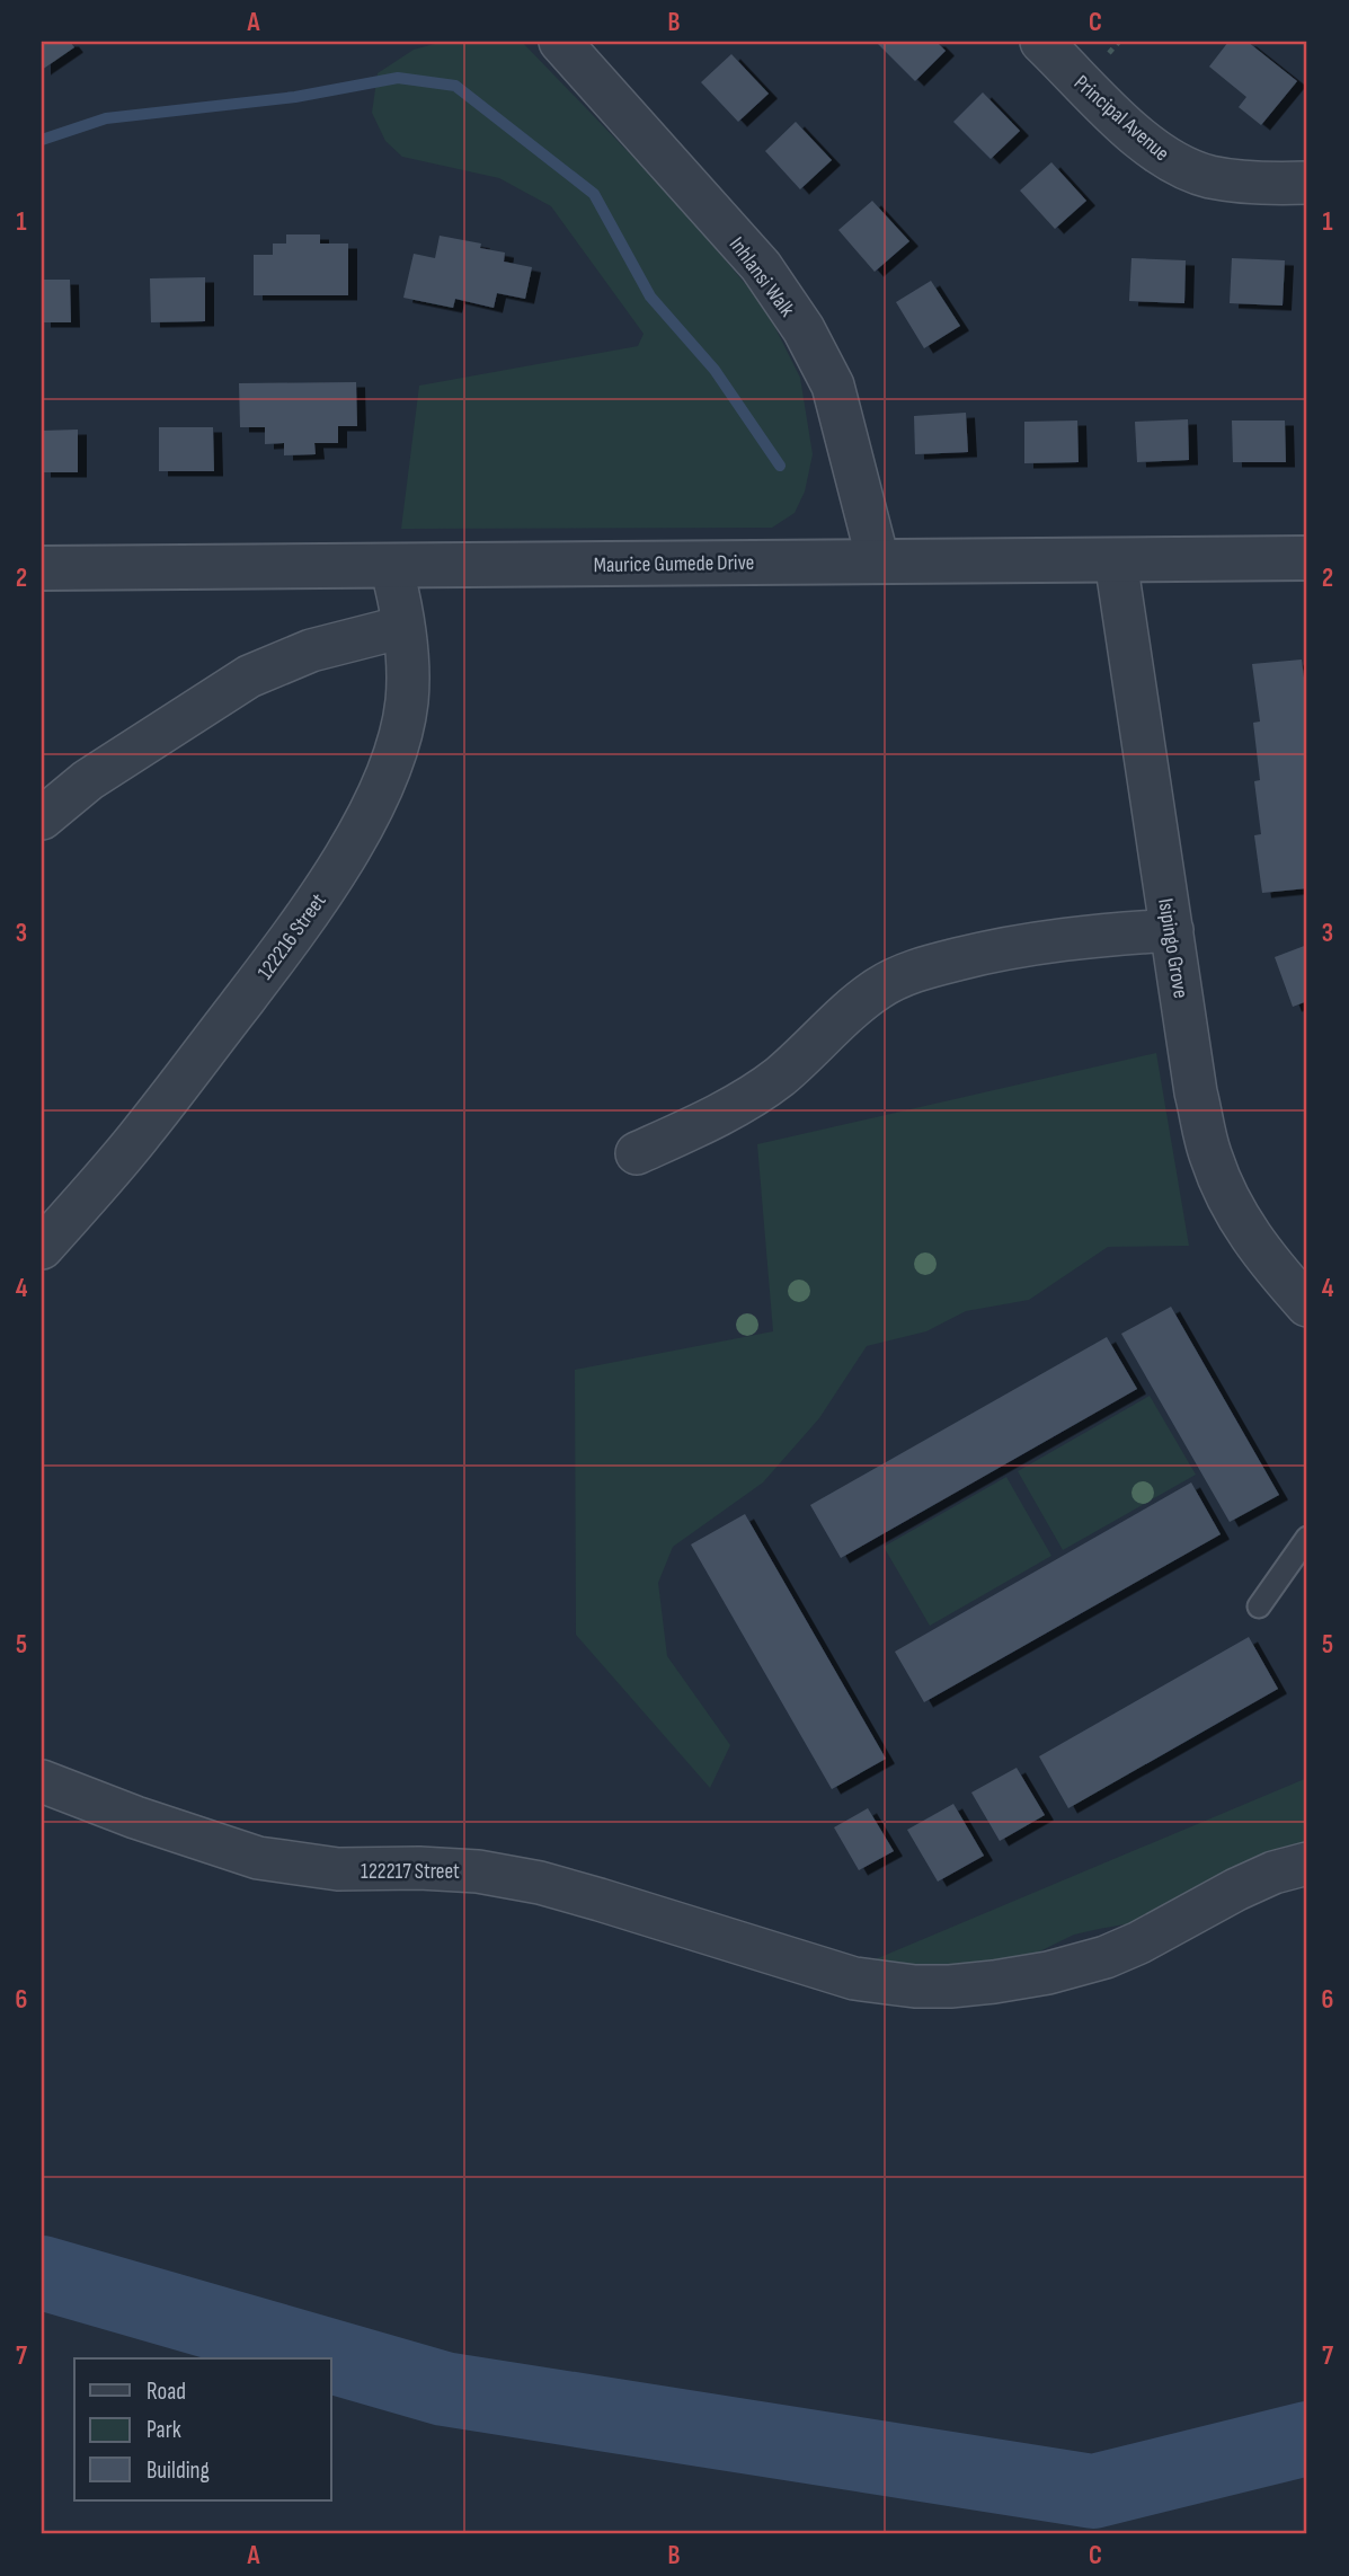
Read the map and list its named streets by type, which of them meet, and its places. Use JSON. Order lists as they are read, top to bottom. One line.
{"streets":{"street":["Principal Avenue","Inhlansi Walk","Maurice Gumede Drive","122216 Street","Isipingo Grove","122217 Street"]},"crossings":[["Inhlansi Walk","Maurice Gumede Drive"],["Maurice Gumede Drive","122216 Street"],["Maurice Gumede Drive","Isipingo Grove"]],"legend":["Road","Park","Building"],"grid":{"columns":["A","B","C"],"rows":["1","2","3","4","5","6","7"]}}
